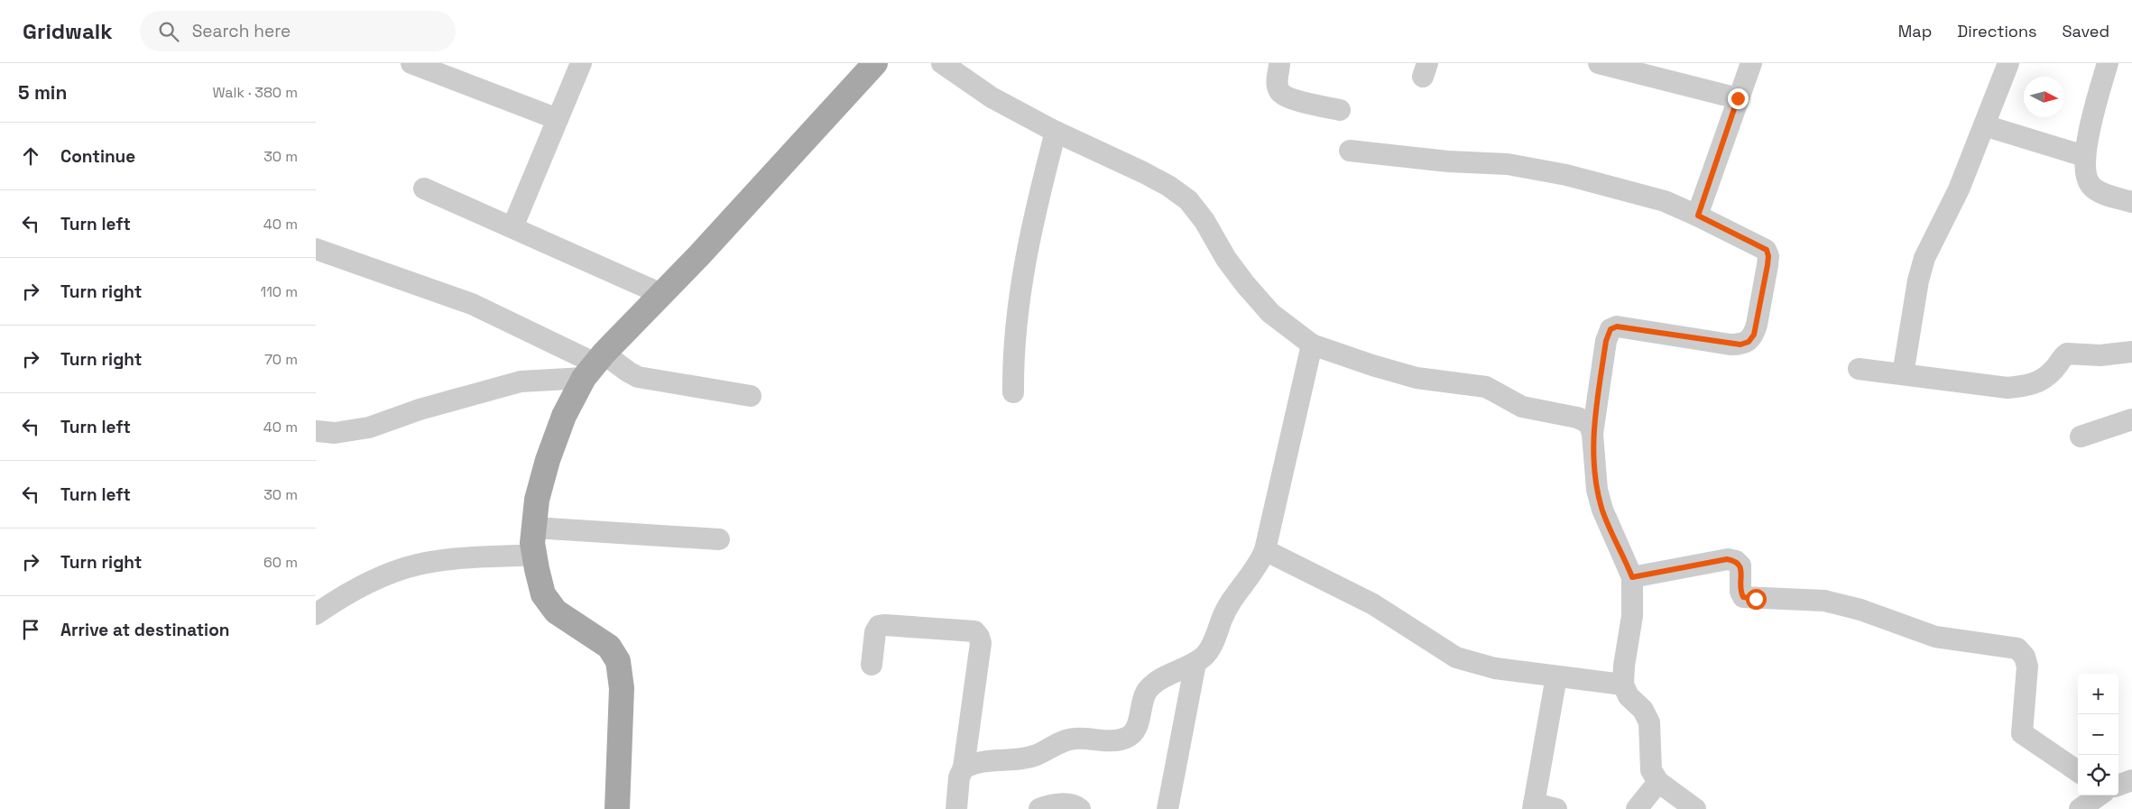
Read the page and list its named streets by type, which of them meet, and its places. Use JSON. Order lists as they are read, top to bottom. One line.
{"north":"right","page":{"header":"Gridwalk","search":"Search here","nav":["Map","Directions","Saved"],"heading":["5 min","Walk · 380 m"],"list":[["Continue","30 m"],["Turn left","40 m"],["Turn right","110 m"],["Turn right","70 m"],["Turn left","40 m"],["Turn left","30 m"],["Turn right","60 m"],"Arrive at destination"],"map_buttons":["+","−"]}}
